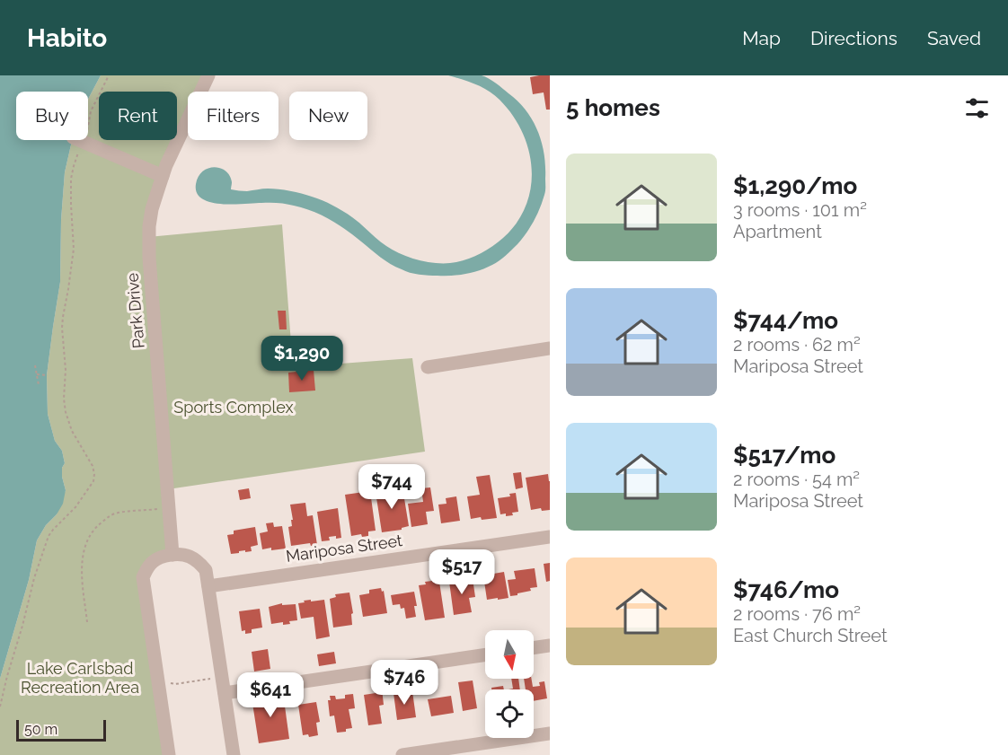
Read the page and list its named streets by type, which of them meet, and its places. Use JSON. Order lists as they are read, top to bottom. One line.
{"streets":{"street":["Park Drive","Mariposa Street"]},"parks":["Sports Complex","Lake Carlsbad Recreation Area"],"scale_bar":"50 m","north":"bottom","page":{"header":"Habito","nav":["Map","Directions","Saved"],"heading":"5 homes","chip":["Buy","Rent","Filters","New"],"list":[{"name":"$1,290/mo","note":"3 rooms · 101 m² · Apartment"},{"name":"$744/mo","note":"2 rooms · 62 m² · Mariposa Street"},{"name":"$517/mo","note":"2 rooms · 54 m² · Mariposa Street"},{"name":"$746/mo","note":"2 rooms · 76 m² · East Church Street"}],"price":["$1,290","$744","$517","$746","$641"],"scale":"50 m"}}
